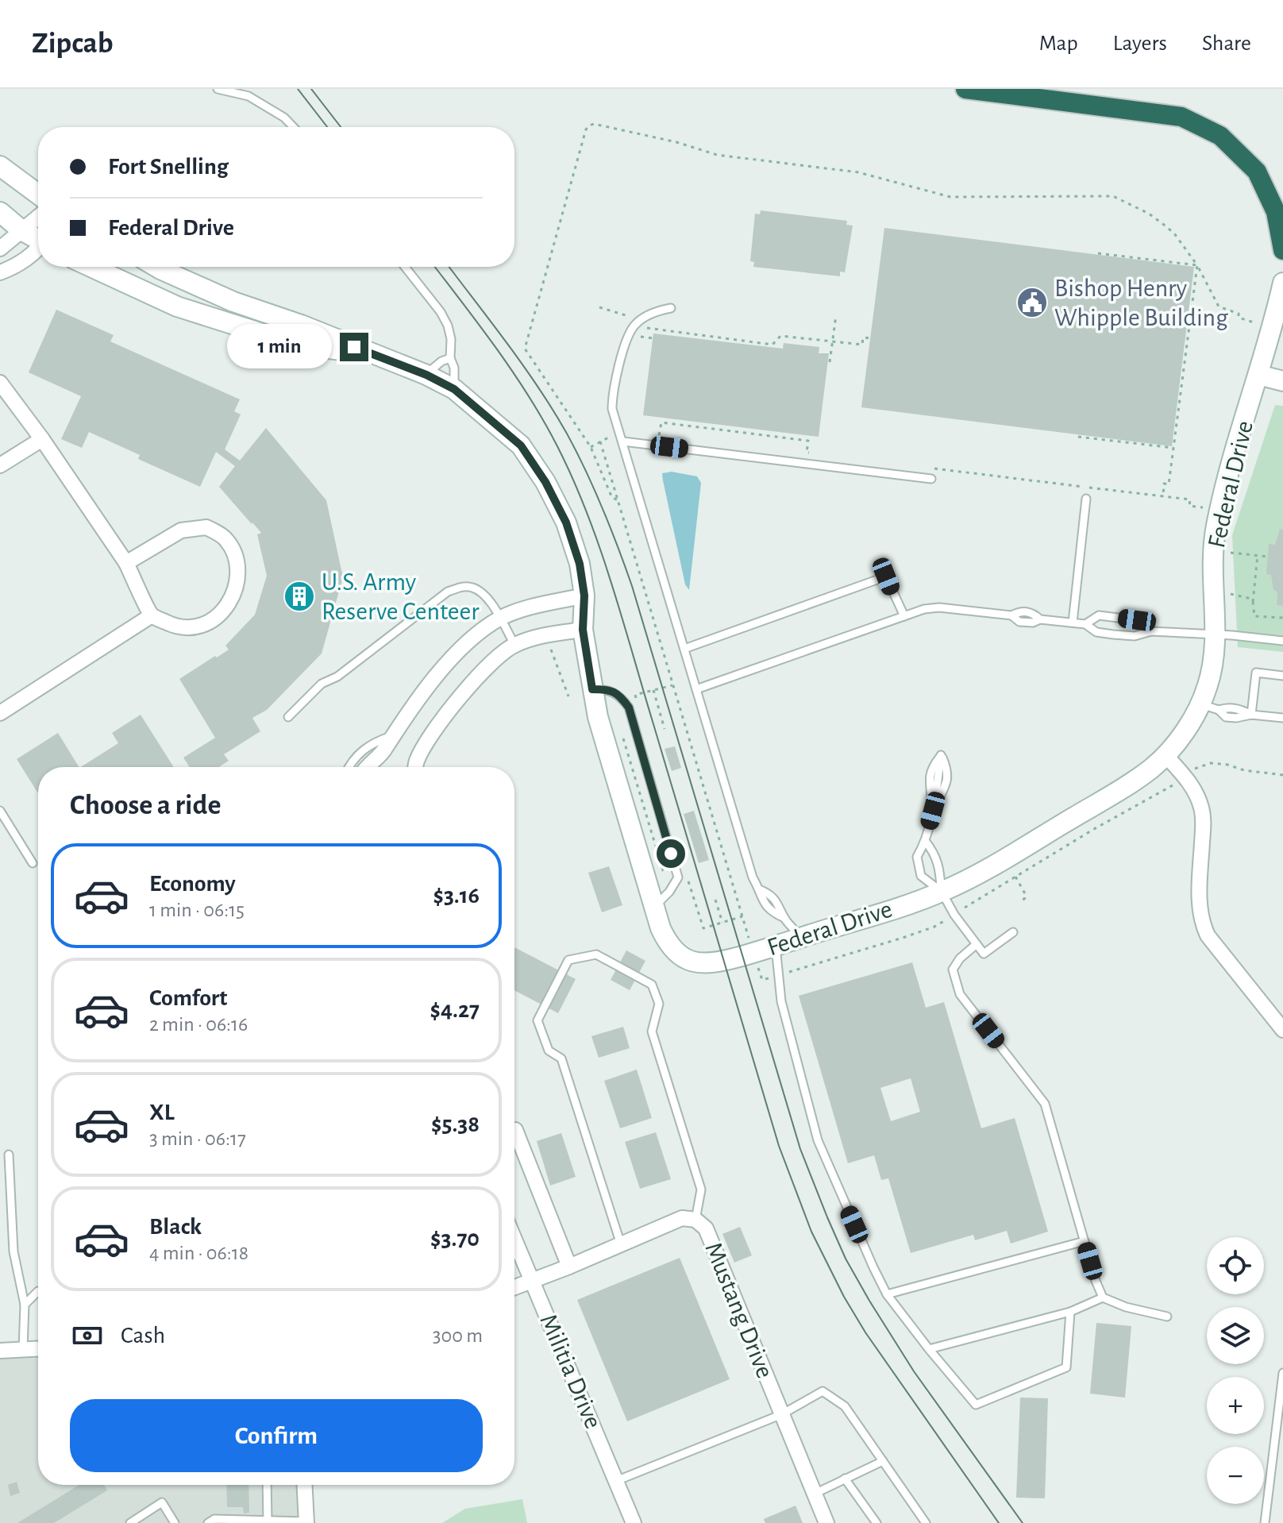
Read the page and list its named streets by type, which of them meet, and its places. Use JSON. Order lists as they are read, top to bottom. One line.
{"streets":{"street":["Federal Drive","Mustang Drive","Militia Drive"]},"crossings":[["Mustang Drive","Militia Drive"]],"places":{"public building":["Bishop Henry Whipple Building"],"building":["U.S. Army Reserve Centeer"]},"page":{"header":"Zipcab","nav":["Map","Layers","Share"],"banner":["Fort Snelling","Federal Drive"],"bubble":"1 min","heading":"Choose a ride","list":[{"name":"Economy","note":"1 min · 06:15","value":"$3.16"},{"name":"Comfort","note":"2 min · 06:16","value":"$4.27"},{"name":"XL","note":"3 min · 06:17","value":"$5.38"},{"name":"Black","note":"4 min · 06:18","value":"$3.70"}],"map_buttons":["+","−"],"pay":["Cash","300 m"],"buttons":"Confirm"}}
